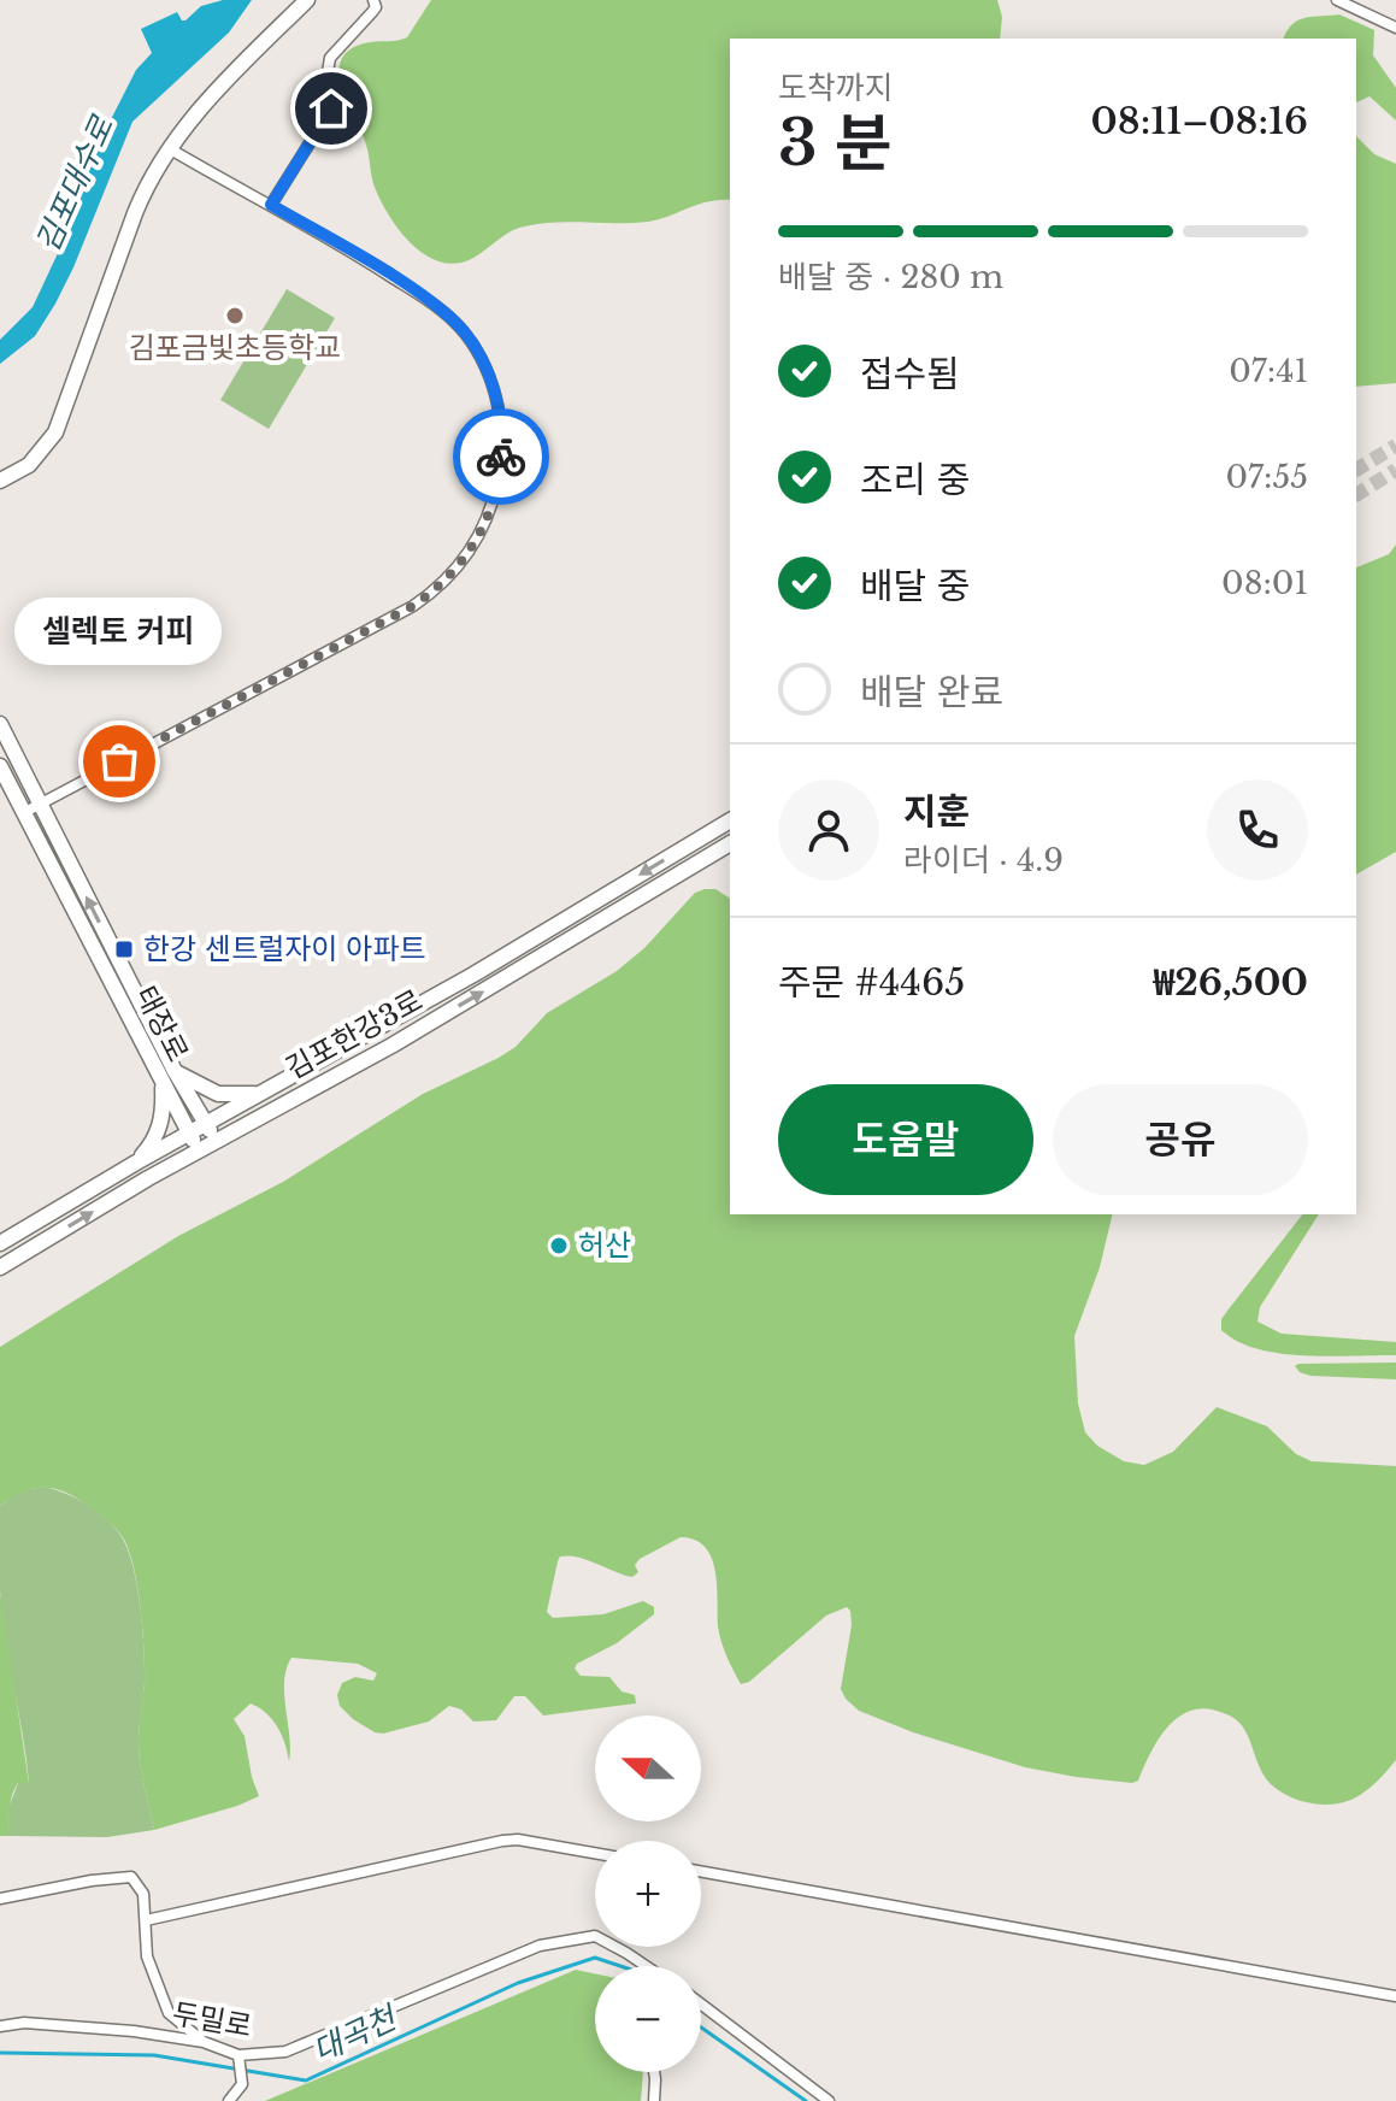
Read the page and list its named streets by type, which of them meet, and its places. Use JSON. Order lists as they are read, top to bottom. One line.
{"streets":{"street":["태장로","김포한강3로","두밀로"]},"crossings":[["태장로","김포한강3로"]],"water":["김포대수로","대곡천"],"places":{"other":["김포금빛초등학교","셀렉토 커피","허산"],"transit":["한강 센트럴자이 아파트"]},"north":"left","page":{"heading":["3 분","도착까지","08:11–08:16"],"panel":["지훈","라이더 · 4.9","주문 #4465","₩26,500"],"bar":"배달 중 · 280 m","list":[["접수됨","07:41"],["조리 중","07:55"],["배달 중","08:01"],"배달 완료"],"bubble":"셀렉토 커피","buttons":["도움말","공유"],"map_buttons":["+","−"]}}
